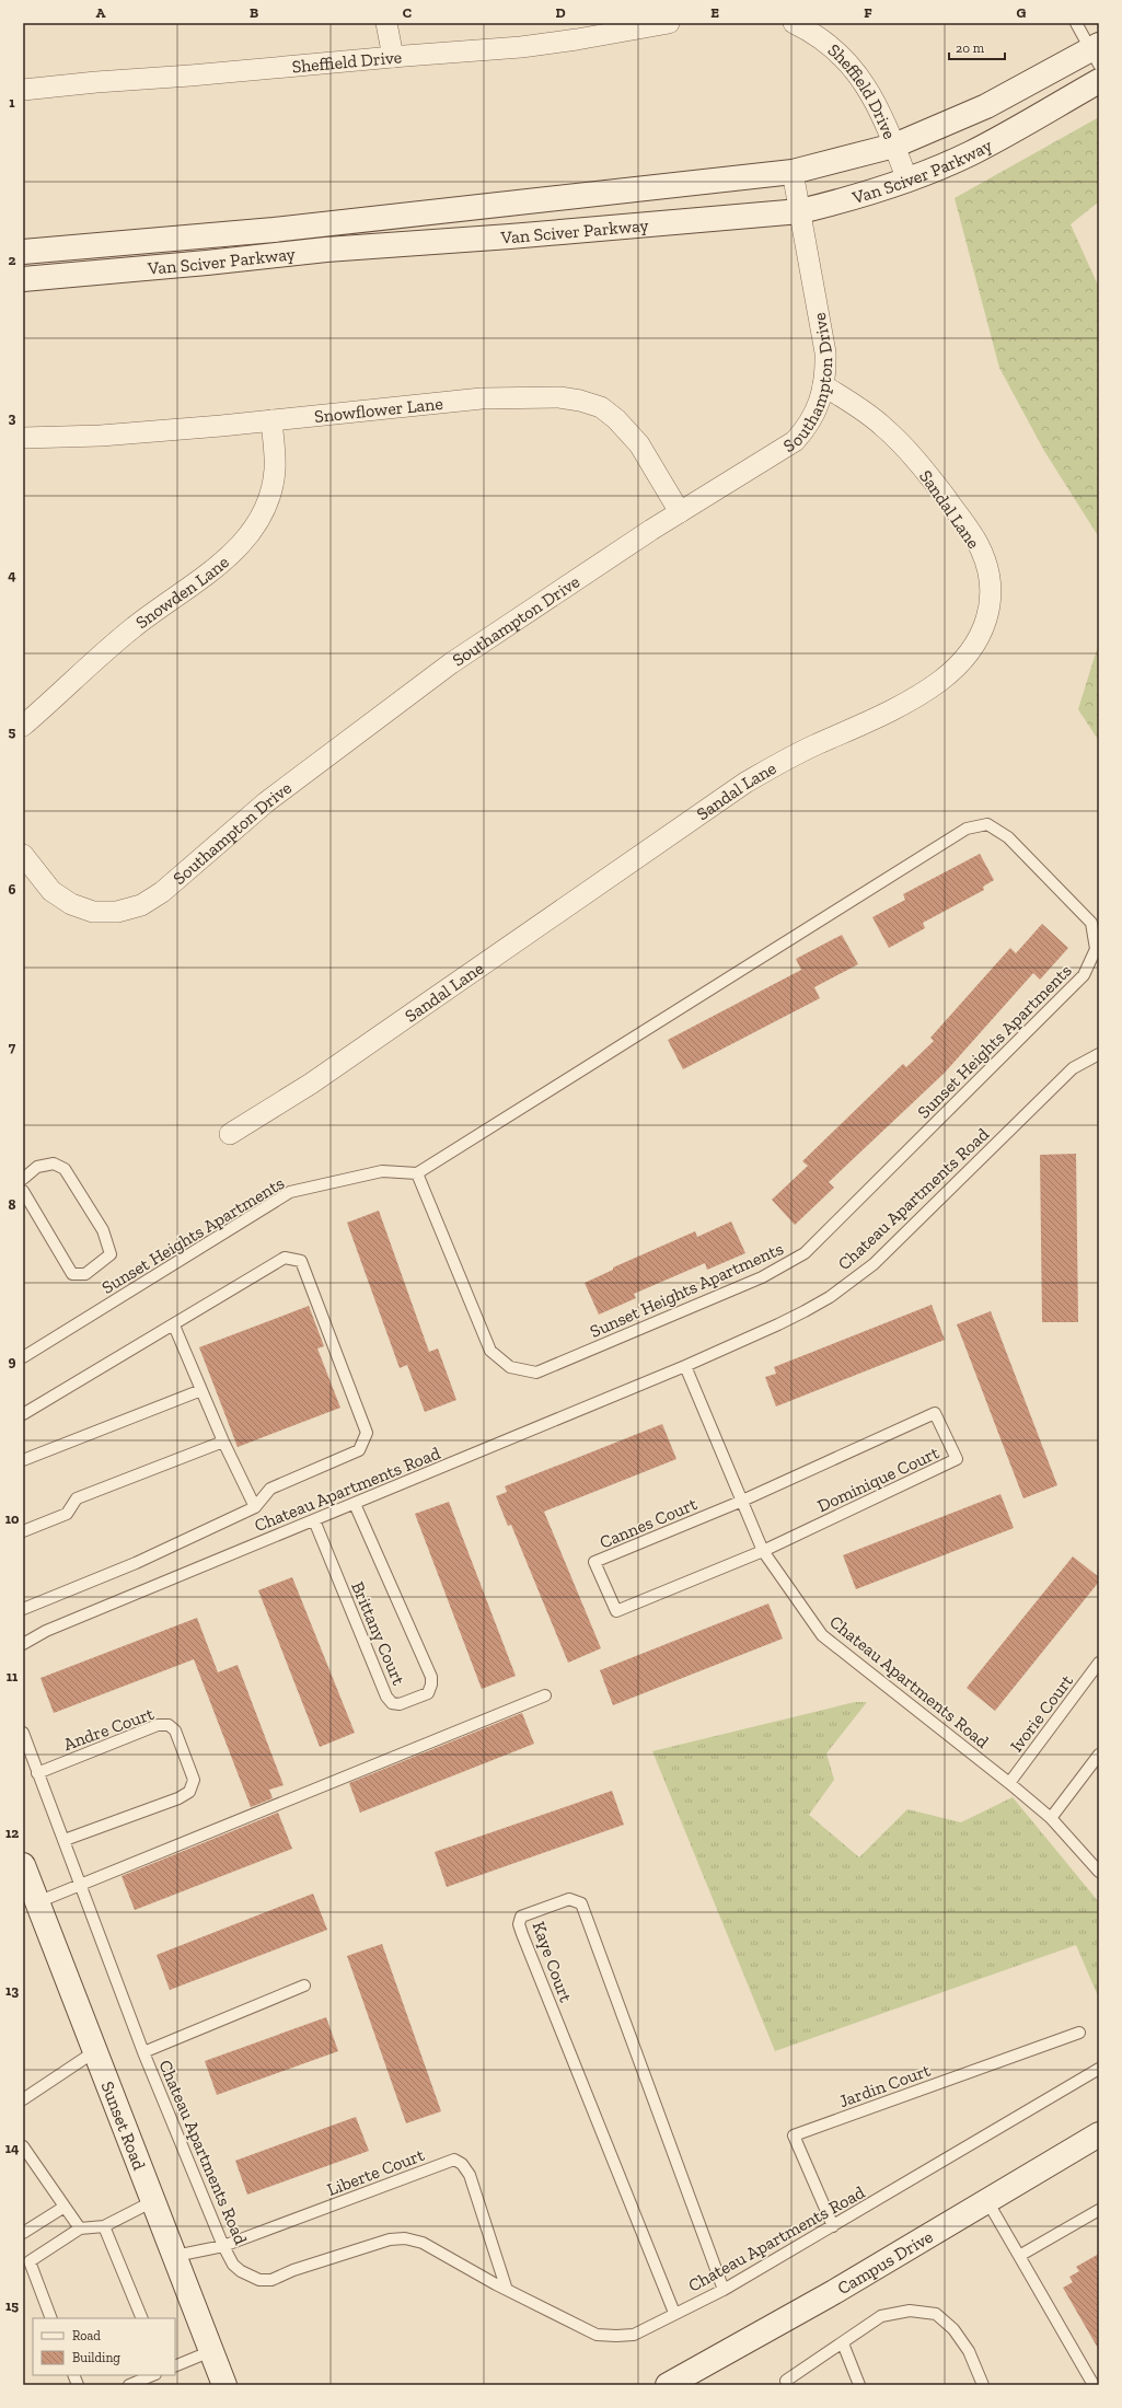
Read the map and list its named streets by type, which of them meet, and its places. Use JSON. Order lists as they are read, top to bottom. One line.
{"streets":{"street":["Sheffield Drive","Van Sciver Parkway","Southampton Drive","Snowflower Lane","Sandal Lane","Snowden Lane","Sunset Road","Campus Drive"],"lane":["Sunset Heights Apartments","Chateau Apartments Road","Dominique Court","Cannes Court","Brittany Court","Ivorie Court","Andre Court","Kaye Court","Jardin Court","Liberte Court"]},"crossings":[["Sheffield Drive","Van Sciver Parkway"],["Van Sciver Parkway","Southampton Drive"],["Southampton Drive","Snowflower Lane"],["Southampton Drive","Sandal Lane"],["Snowflower Lane","Snowden Lane"],["Chateau Apartments Road","Dominique Court"],["Chateau Apartments Road","Cannes Court"],["Chateau Apartments Road","Brittany Court"],["Chateau Apartments Road","Ivorie Court"],["Chateau Apartments Road","Andre Court"],["Chateau Apartments Road","Kaye Court"],["Chateau Apartments Road","Jardin Court"],["Chateau Apartments Road","Liberte Court"],["Dominique Court","Cannes Court"],["Sunset Road","Liberte Court"]],"legend":["Road","Building"],"scale_bar":"20 m","grid":{"columns":["A","B","C","D","E","F","G"],"rows":["1","2","3","4","5","6","7","8","9","10","11","12","13","14","15"]}}
